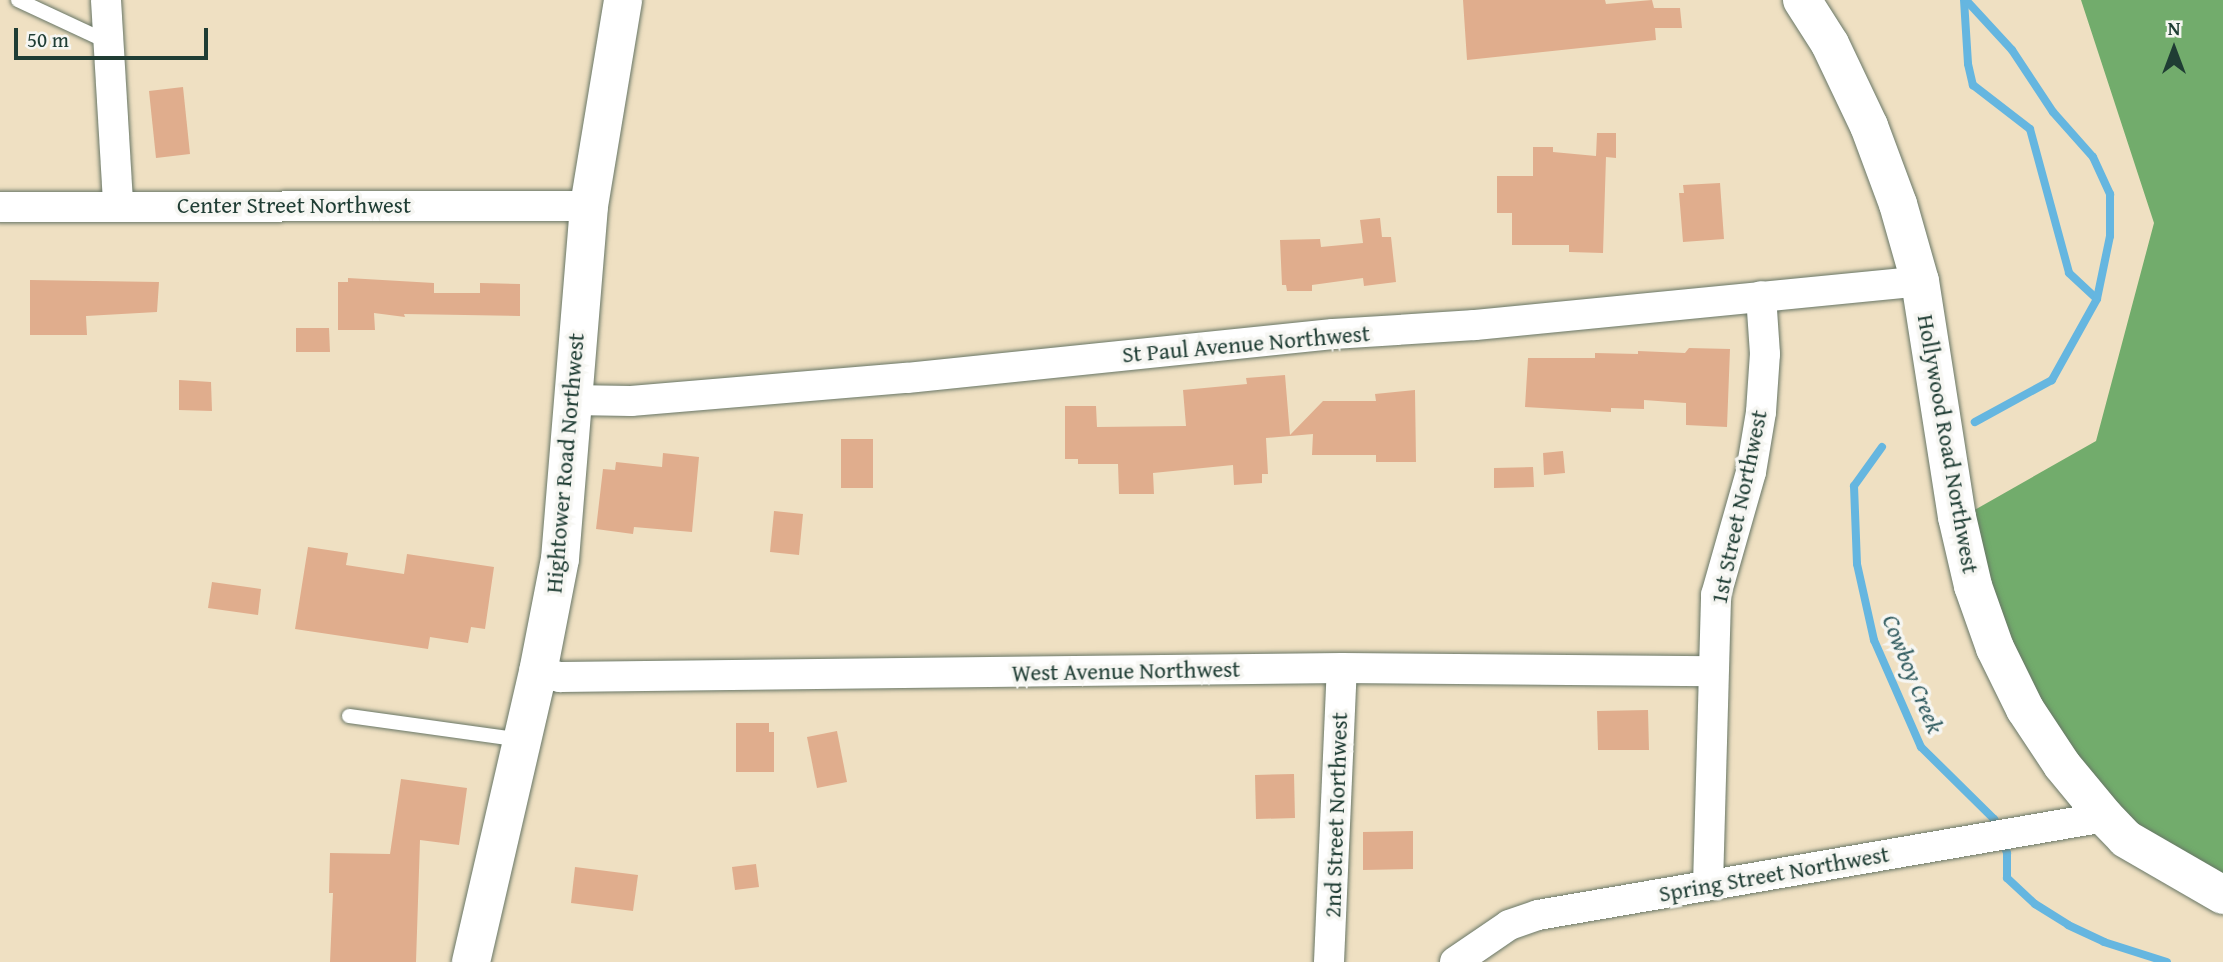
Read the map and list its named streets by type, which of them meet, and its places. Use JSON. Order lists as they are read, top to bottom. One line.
{"streets":{"street":["Center Street Northwest","St Paul Avenue Northwest","Hollywood Road Northwest","Hightower Road Northwest","1st Street Northwest","West Avenue Northwest","2nd Street Northwest","Spring Street Northwest"]},"crossings":[["Center Street Northwest","Hightower Road Northwest"],["St Paul Avenue Northwest","Hollywood Road Northwest"],["St Paul Avenue Northwest","Hightower Road Northwest"],["St Paul Avenue Northwest","1st Street Northwest"],["Hollywood Road Northwest","Spring Street Northwest"],["Hightower Road Northwest","West Avenue Northwest"],["1st Street Northwest","West Avenue Northwest"],["1st Street Northwest","Spring Street Northwest"],["West Avenue Northwest","2nd Street Northwest"]],"water":["Cowboy Creek"],"scale_bar":"50 m","north":"top"}
